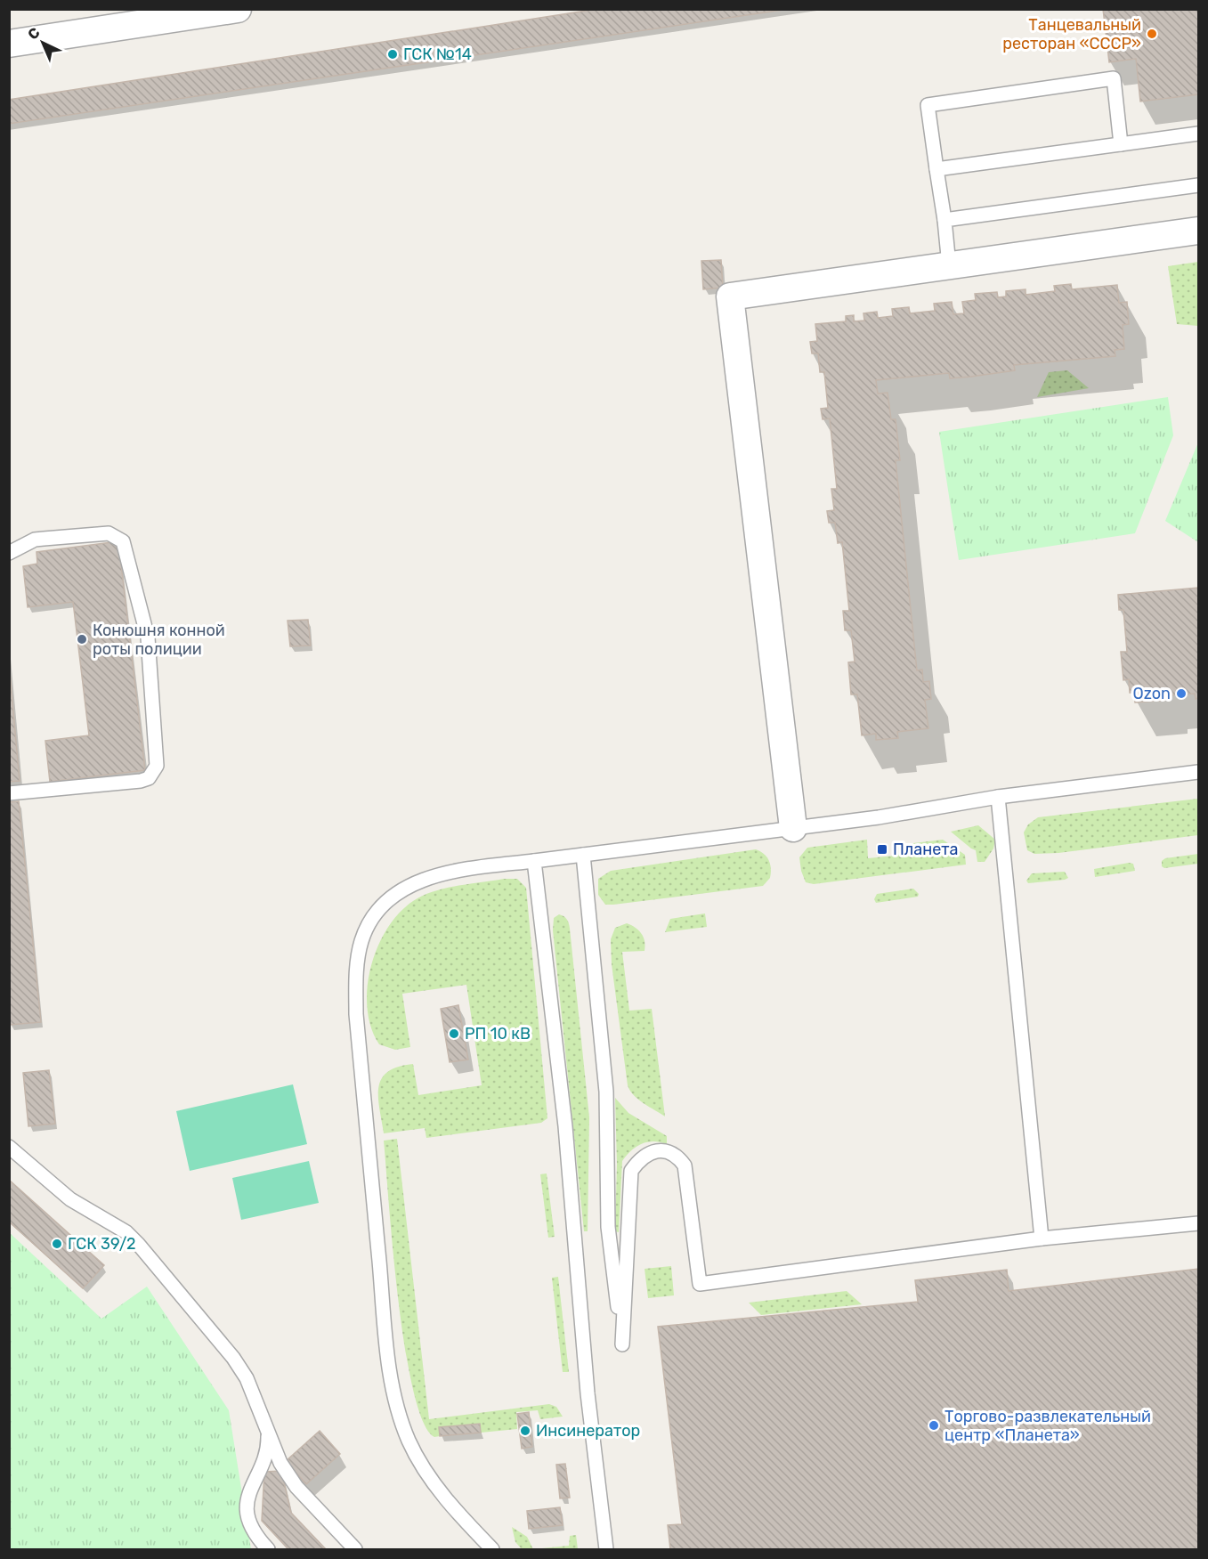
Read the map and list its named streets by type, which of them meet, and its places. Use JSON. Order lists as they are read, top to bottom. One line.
{"places":{"other":["Танцевальный ресторан «СССР»","ГСК №14","Конюшня конной роты полиции","Ozon","РП 10 кВ","ГСК 39/2","Торгово-развлекательный центр «Планета»","Инсинератор"],"transit":["Планета"]},"north":"top left"}
